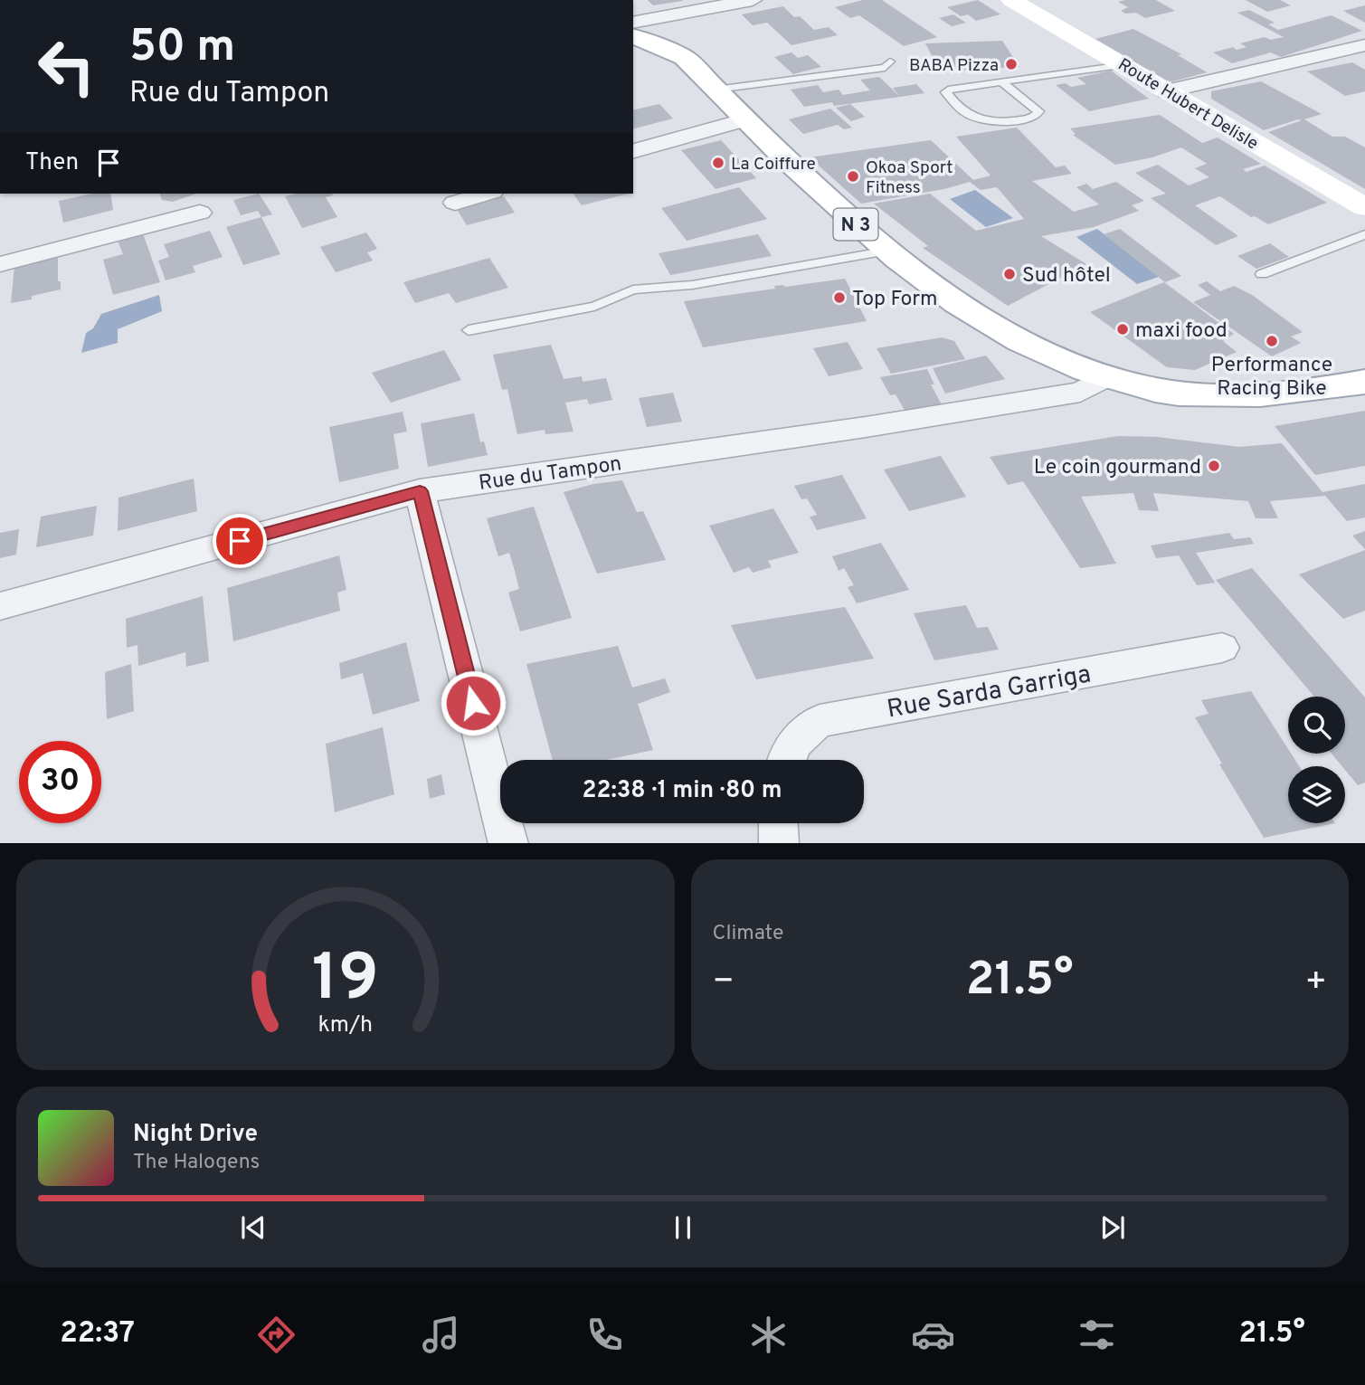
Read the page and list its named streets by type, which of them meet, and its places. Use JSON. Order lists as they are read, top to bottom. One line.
{"streets":{"main road":["Route Hubert Delisle","N 3"],"street":["Rue du Tampon","Rue Sarda Garriga"]},"crossings":[["N 3","Rue du Tampon"]],"places":["BABA Pizza","La Coiffure","Okoa Sport Fitness","Sud hôtel","Top Form","maxi food","Performance Racing Bike","Le coin gourmand"],"page":{"turn":["50 m","Rue du Tampon"],"then":"Then","limit":"30","trip":"22:38 · 1 min · 80 m","tile":"Climate","heat":["−","21.5°","+"],"song":["Night Drive","The Halogens"],"tabs":["22:37","21.5°"],"gauge":["19","km/h"]}}
